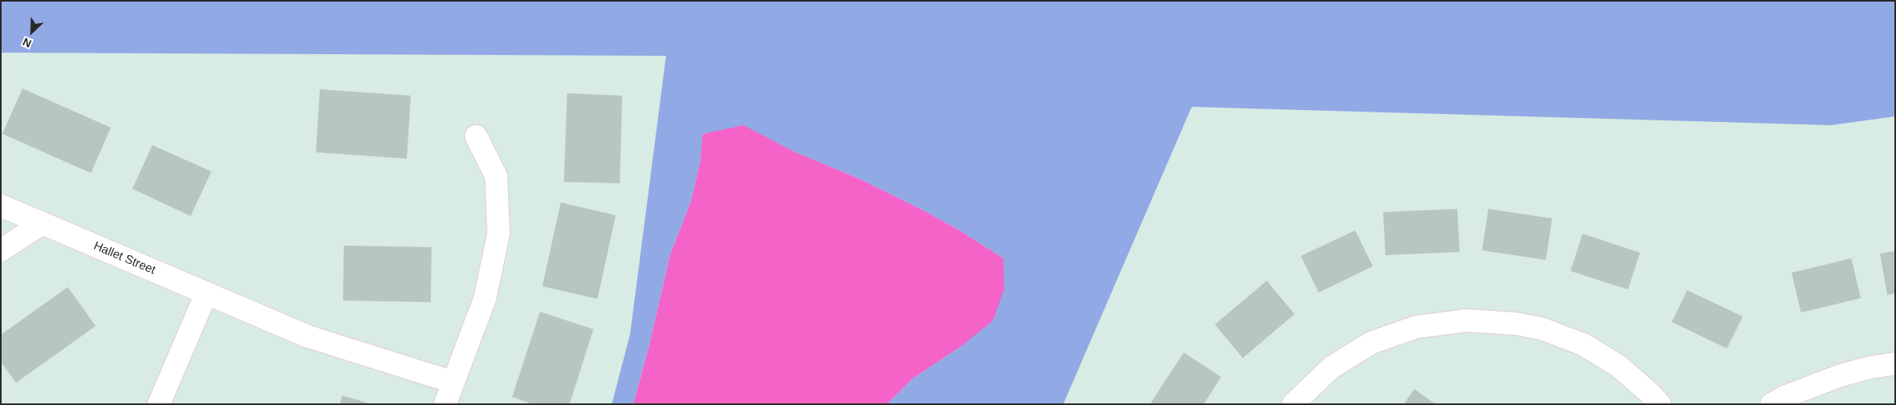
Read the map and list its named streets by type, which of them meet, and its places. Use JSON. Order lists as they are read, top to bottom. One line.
{"streets":{"street":["Hallet Street"]},"north":"bottom left"}
